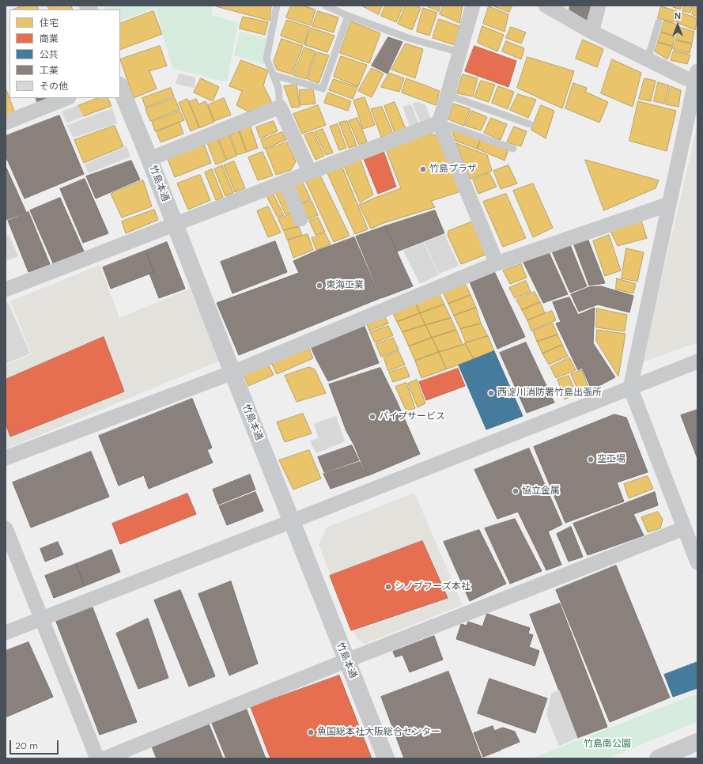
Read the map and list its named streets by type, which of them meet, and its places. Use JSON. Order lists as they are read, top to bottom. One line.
{"streets":{"street":["竹島本通"]},"parks":["竹島南公園"],"places":["竹島プラザ","東海工業","西淀川消防署竹島出張所","パイプサービス","空工場","協立金属","シノブフーズ本社","魚国総本社大阪総合センター"],"legend":["住宅","商業","公共","工業","その他"],"scale_bar":"20 m","north":"top"}
